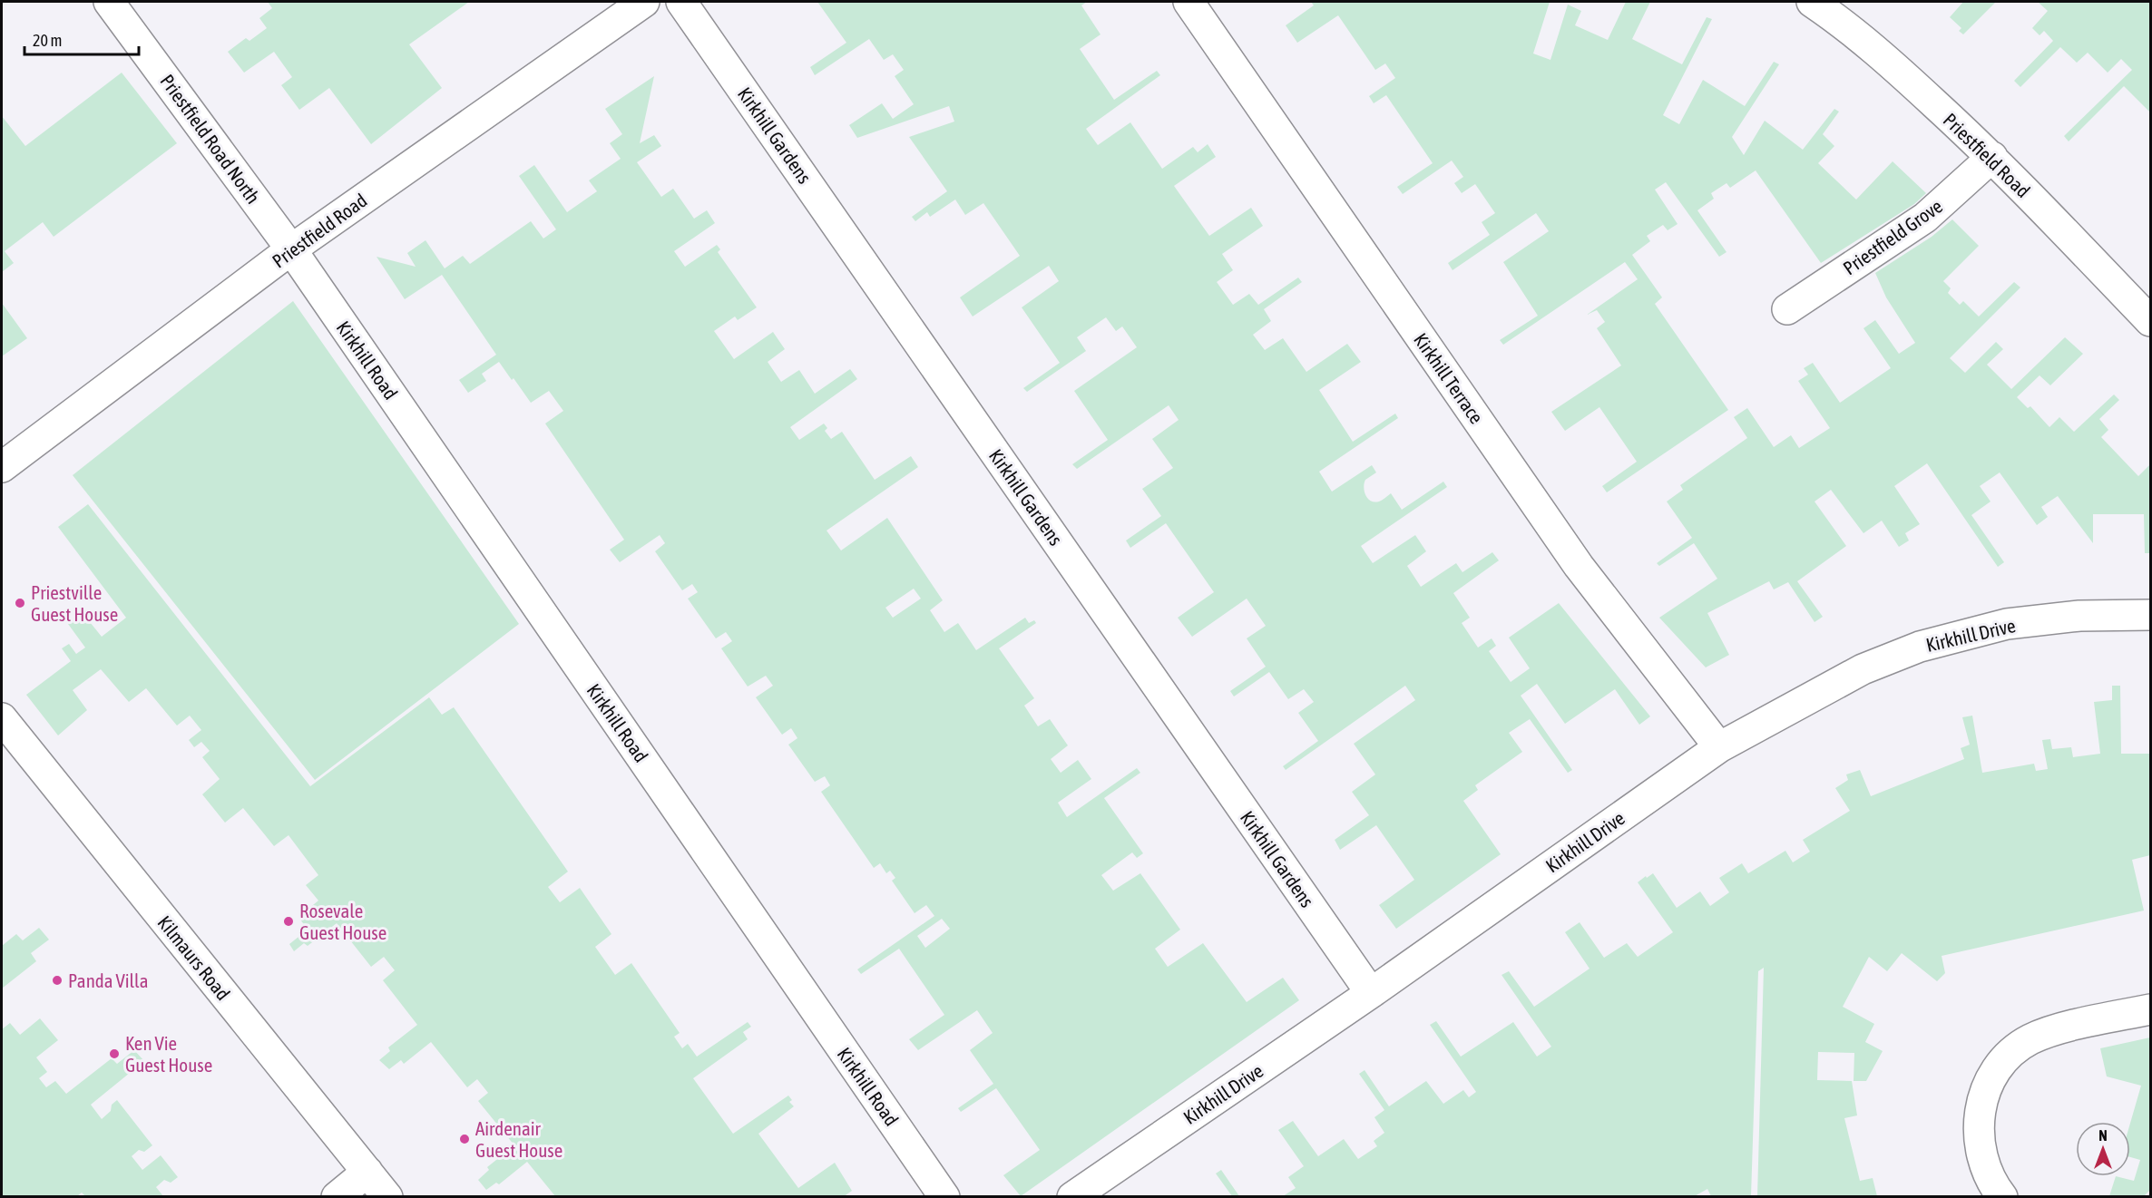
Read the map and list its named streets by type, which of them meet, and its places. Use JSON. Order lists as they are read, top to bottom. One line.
{"streets":{"street":["Kirkhill Gardens","Priestfield Road North","Priestfield Road","Priestfield Grove","Kirkhill Road","Kirkhill Terrace","Kirkhill Drive","Kilmaurs Road"]},"crossings":[["Kirkhill Gardens","Kirkhill Drive"],["Priestfield Road North","Priestfield Road"],["Priestfield Road North","Kirkhill Road"],["Priestfield Road","Priestfield Grove"],["Priestfield Road","Kirkhill Road"],["Kirkhill Terrace","Kirkhill Drive"]],"places":["Priestville Guest House","Rosevale Guest House","Panda Villa","Ken Vie Guest House","Airdenair Guest House"],"scale_bar":"20 m","north":"top"}
